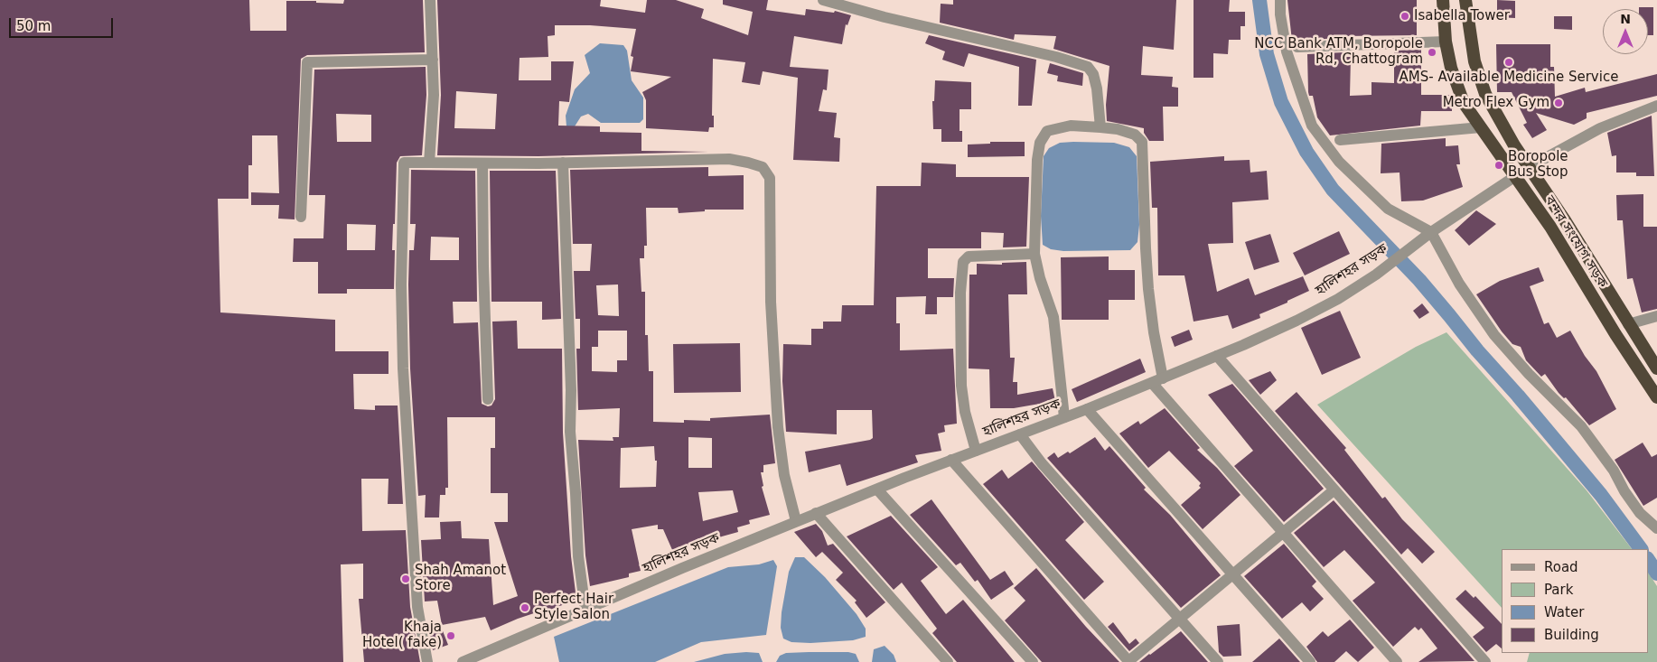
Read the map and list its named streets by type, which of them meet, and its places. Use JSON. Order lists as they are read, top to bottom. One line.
{"streets":{"highway":["বন্দর সংযোগ সড়ক"],"street":["হালিশহর সড়ক"]},"crossings":[["বন্দর সংযোগ সড়ক","হালিশহর সড়ক"]],"places":["Isabella Tower","NCC Bank ATM, Boropole Rd, Chattogram","AMS- Available Medicine Service","Metro Flex Gym","Boropole Bus Stop","Shah Amanot Store","Perfect Hair Style Salon","Khaja Hotel( fake)"],"legend":["Road","Park","Water","Building"],"scale_bar":"50 m","north":"top"}
